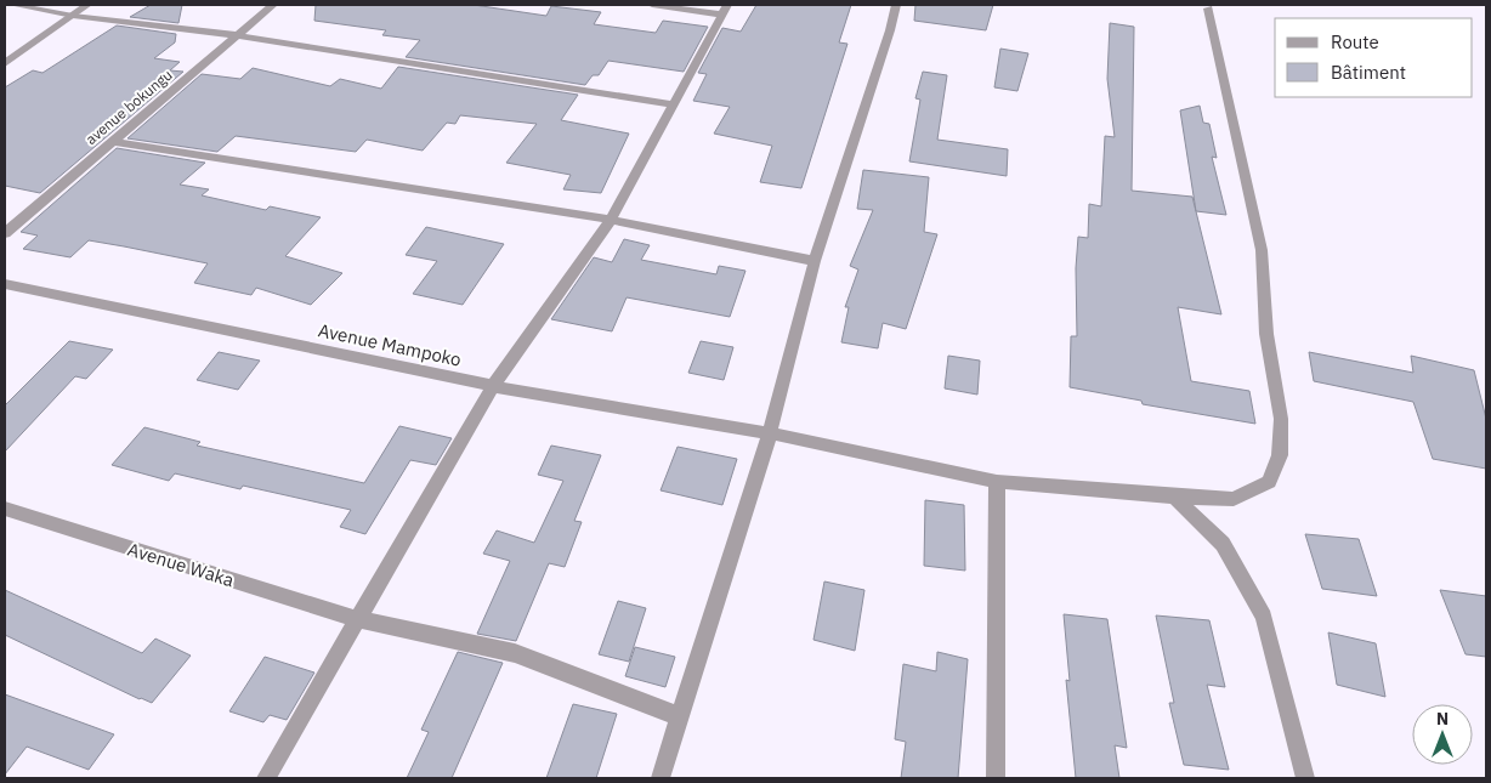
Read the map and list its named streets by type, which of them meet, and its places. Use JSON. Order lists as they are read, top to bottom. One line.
{"streets":{"street":["avenue bokungu","Avenue Mampoko","Avenue Waka"]},"legend":["Route","Bâtiment"],"north":"top"}
